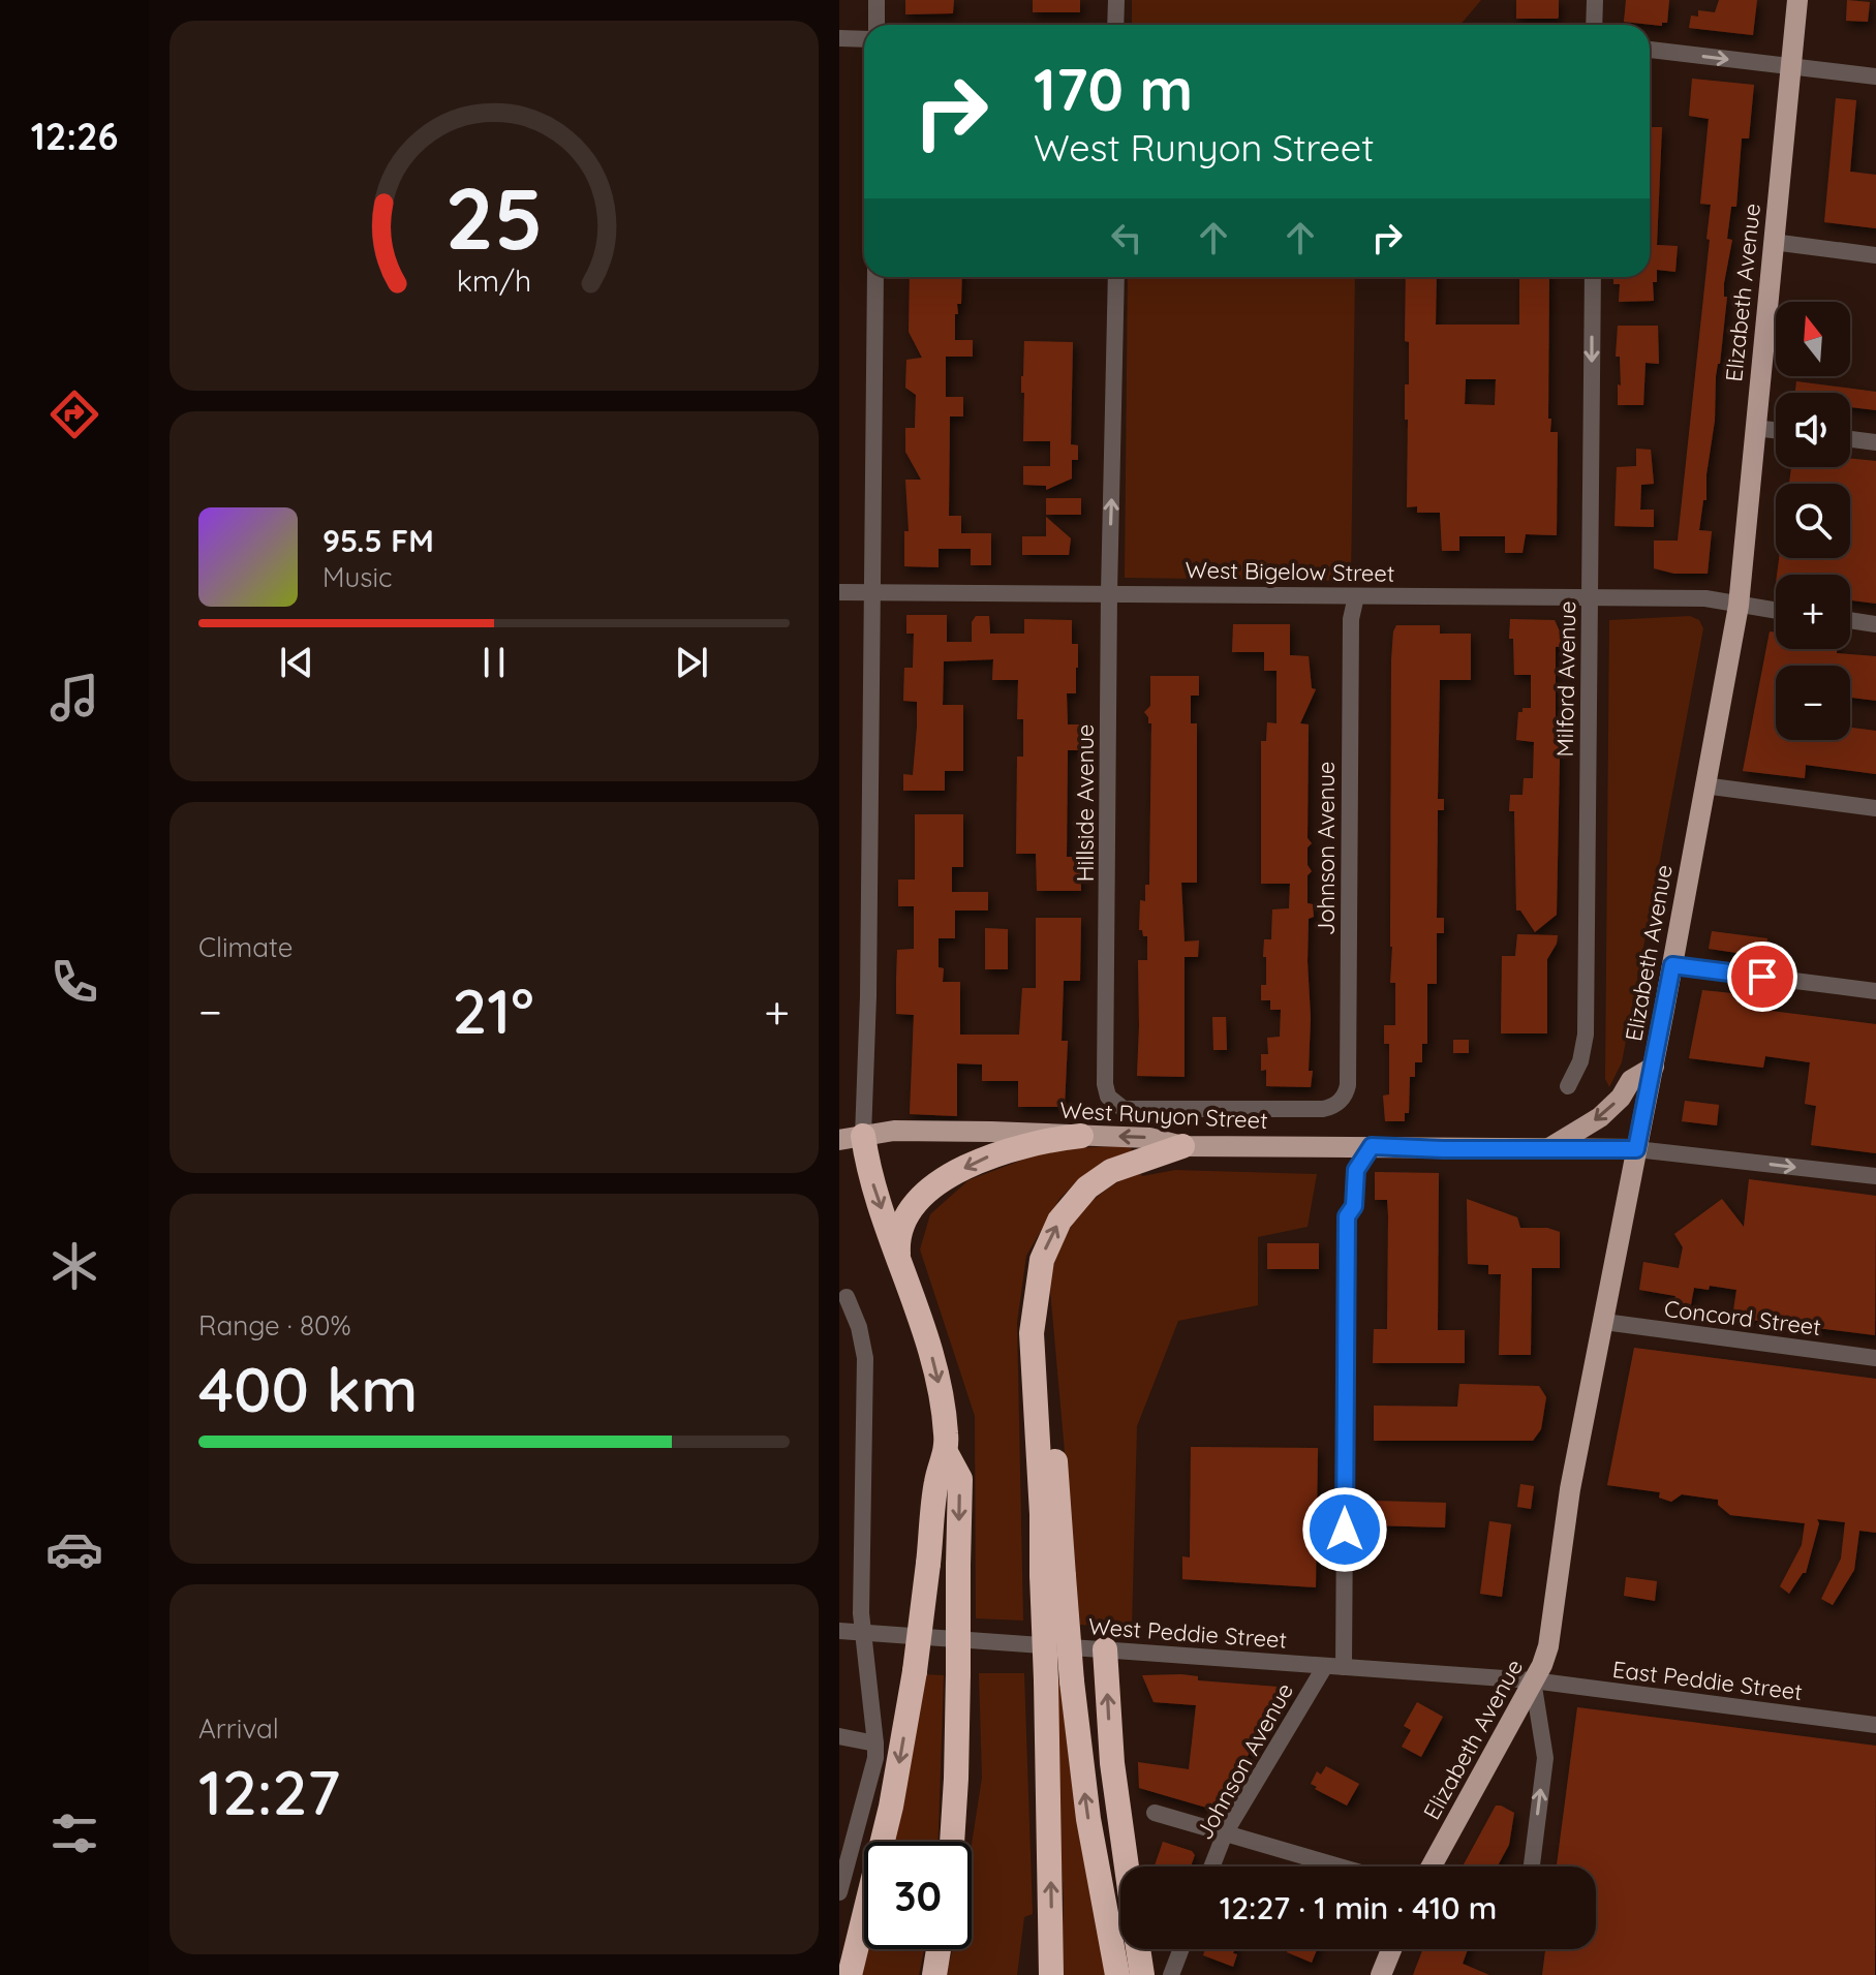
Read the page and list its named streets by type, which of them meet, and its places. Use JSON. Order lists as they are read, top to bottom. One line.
{"streets":{"main road":["Elizabeth Avenue","West Runyon Street"],"street":["West Bigelow Street","Milford Avenue","Hillside Avenue","Johnson Avenue","Concord Street","West Peddie Street","East Peddie Street"]},"crossings":[["Elizabeth Avenue","West Bigelow Street"],["Elizabeth Avenue","West Runyon Street"],["Elizabeth Avenue","Concord Street"],["Elizabeth Avenue","West Peddie Street"],["Elizabeth Avenue","East Peddie Street"],["West Bigelow Street","Milford Avenue"],["West Bigelow Street","Hillside Avenue"],["West Bigelow Street","Johnson Avenue"],["Hillside Avenue","Johnson Avenue"],["Johnson Avenue","West Peddie Street"],["West Peddie Street","East Peddie Street"]],"one_way":["Milford Avenue"],"north":"top","page":{"tabs":"12:26","turn":["170 m","West Runyon Street"],"map_buttons":["+","−"],"song":["95.5 FM","Music"],"tile":["Climate",["Range · 80%","400 km"],["Arrival","12:27"]],"heat":["−","21°","+"],"limit":"30","trip":"12:27 · 1 min · 410 m","gauge":["25","km/h"]}}
